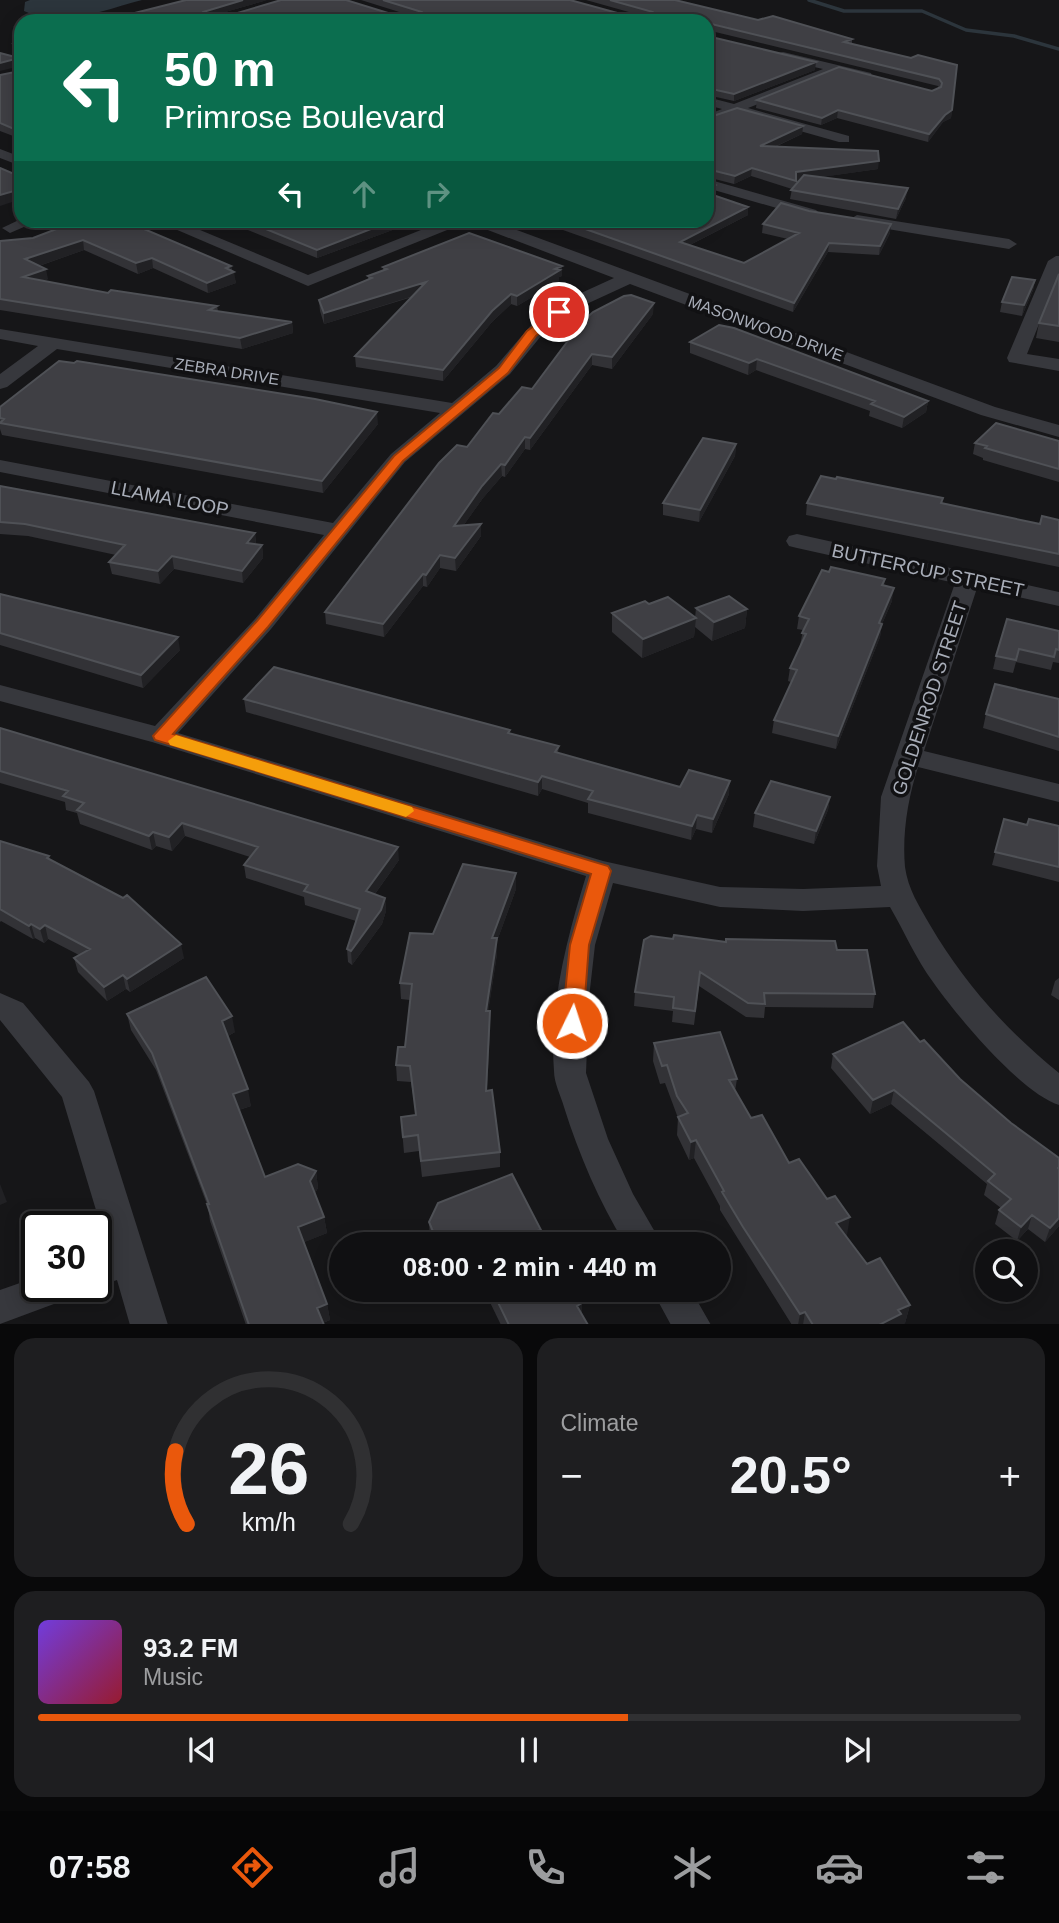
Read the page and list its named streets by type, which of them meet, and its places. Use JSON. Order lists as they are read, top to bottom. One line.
{"streets":{"street":["MASONWOOD DRIVE","ZEBRA DRIVE","LLAMA LOOP","BUTTERCUP STREET","GOLDENROD STREET"]},"crossings":[["BUTTERCUP STREET","GOLDENROD STREET"]],"page":{"turn":["50 m","Primrose Boulevard"],"limit":"30","trip":"08:00 · 2 min · 440 m","tile":"Climate","heat":["−","20.5°","+"],"song":["93.2 FM","Music"],"tabs":"07:58","gauge":["26","km/h"]}}
